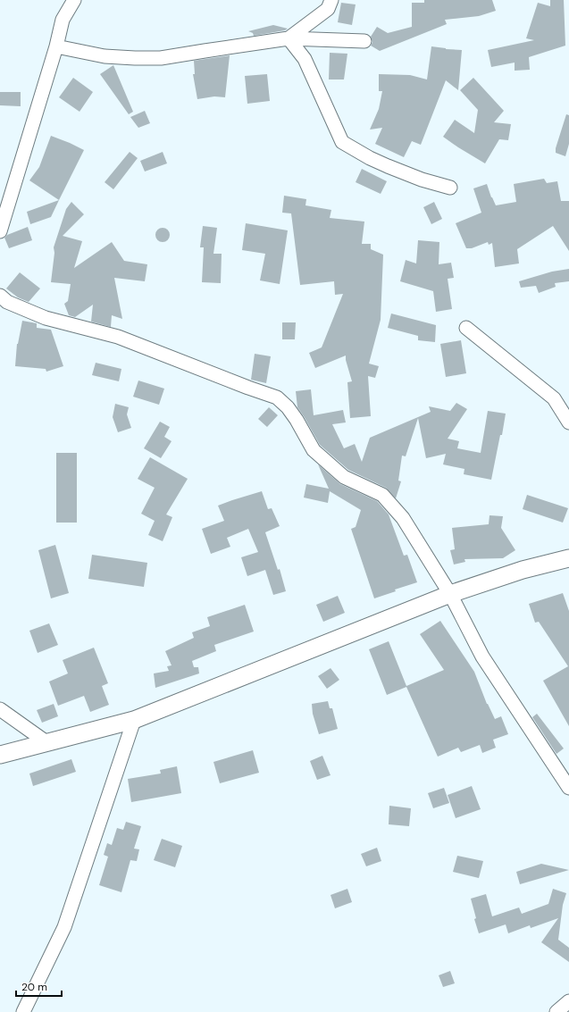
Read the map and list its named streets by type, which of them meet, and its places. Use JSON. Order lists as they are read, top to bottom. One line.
{"scale_bar":"20 m"}
